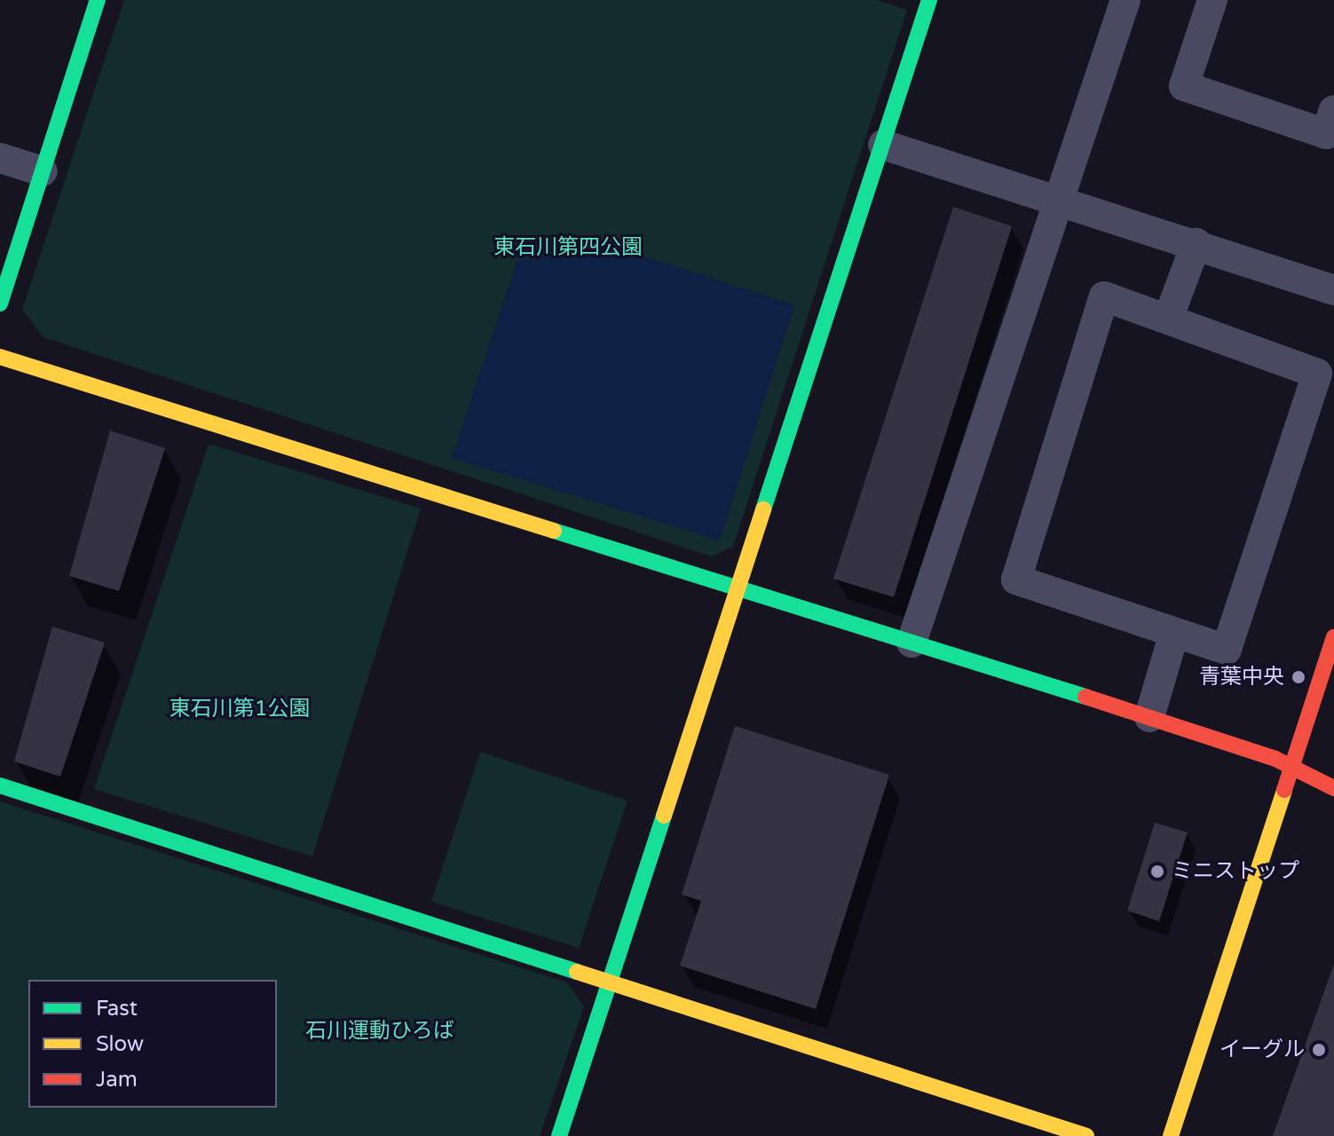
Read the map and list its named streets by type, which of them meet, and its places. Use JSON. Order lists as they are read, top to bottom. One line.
{"parks":["東石川第四公園","東石川第1公園","石川運動ひろば"],"places":["青葉中央","ミニストップ","イーグル"],"legend":["Fast","Slow","Jam"]}
